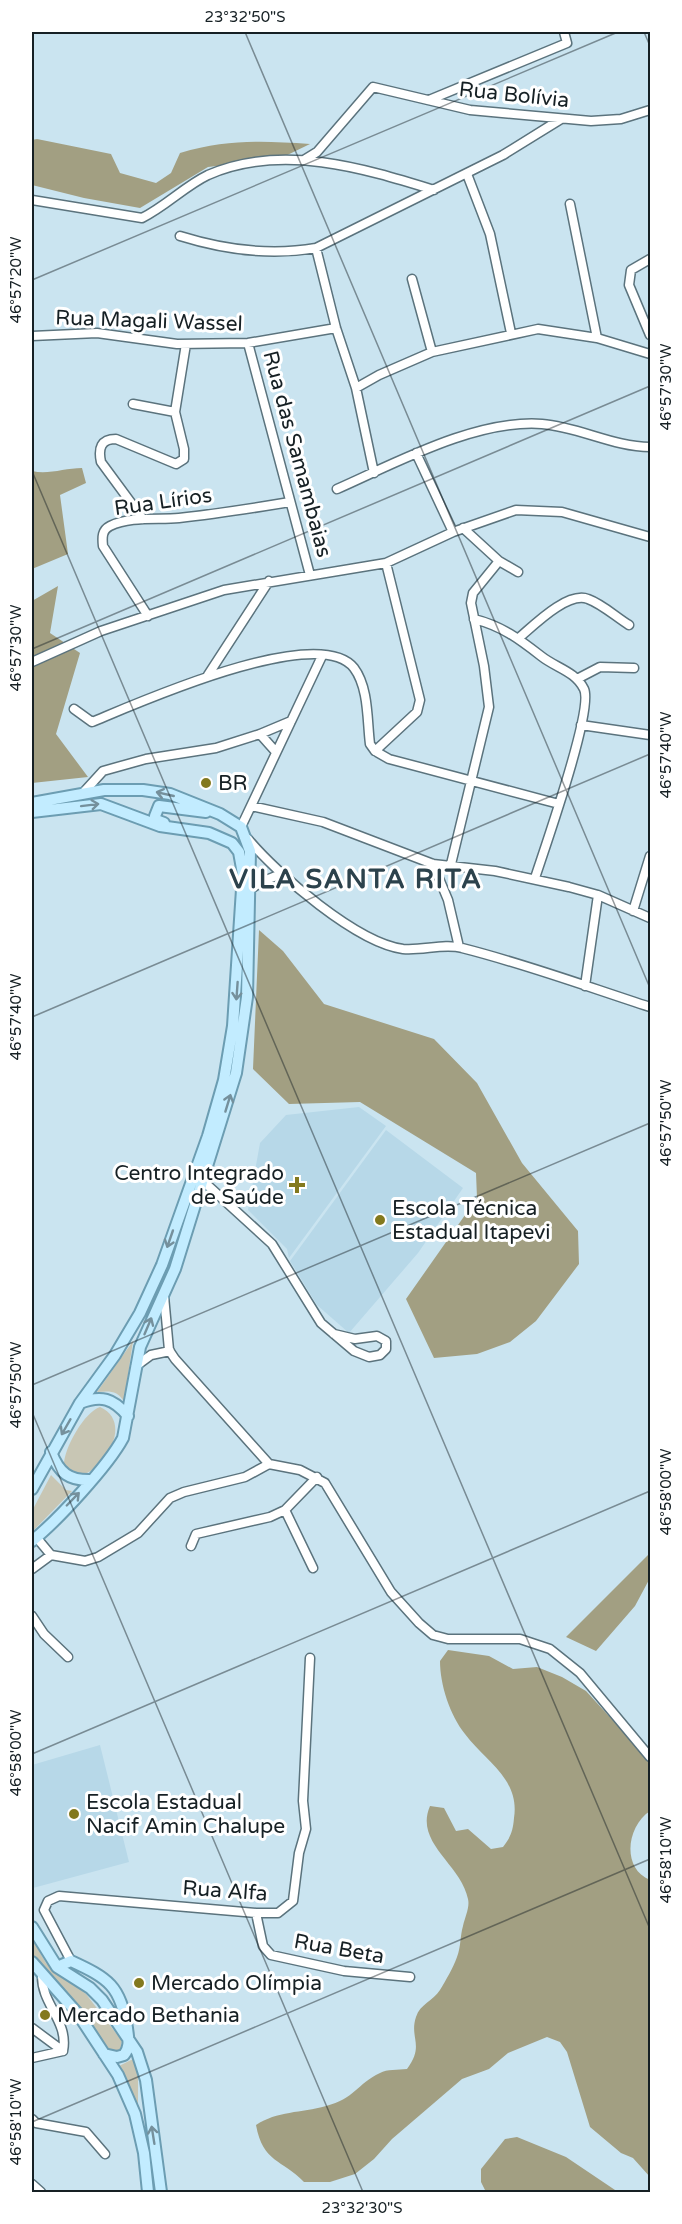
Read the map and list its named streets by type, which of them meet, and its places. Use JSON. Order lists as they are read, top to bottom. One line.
{"streets":{"street":["Rua Bolívia","Rua Magali Wassel","Rua das Samambaias","Rua Lírios","Rua Alfa","Rua Beta"]},"crossings":[["Rua Magali Wassel","Rua das Samambaias"],["Rua das Samambaias","Rua Lírios"],["Rua Alfa","Rua Beta"]],"districts":["VILA SANTA RITA"],"places":{"other":["BR","Escola Técnica Estadual Itapevi","Escola Estadual Nacif Amin Chalupe","Mercado Olímpia","Mercado Bethania"],"health":["Centro Integrado de Saúde"]},"coordinates":["23°32'50\"S","46°57'20\"W","46°57'30\"W","46°57'40\"W","46°57'50\"W","46°58'00\"W","46°58'10\"W","23°32'30\"S"]}
